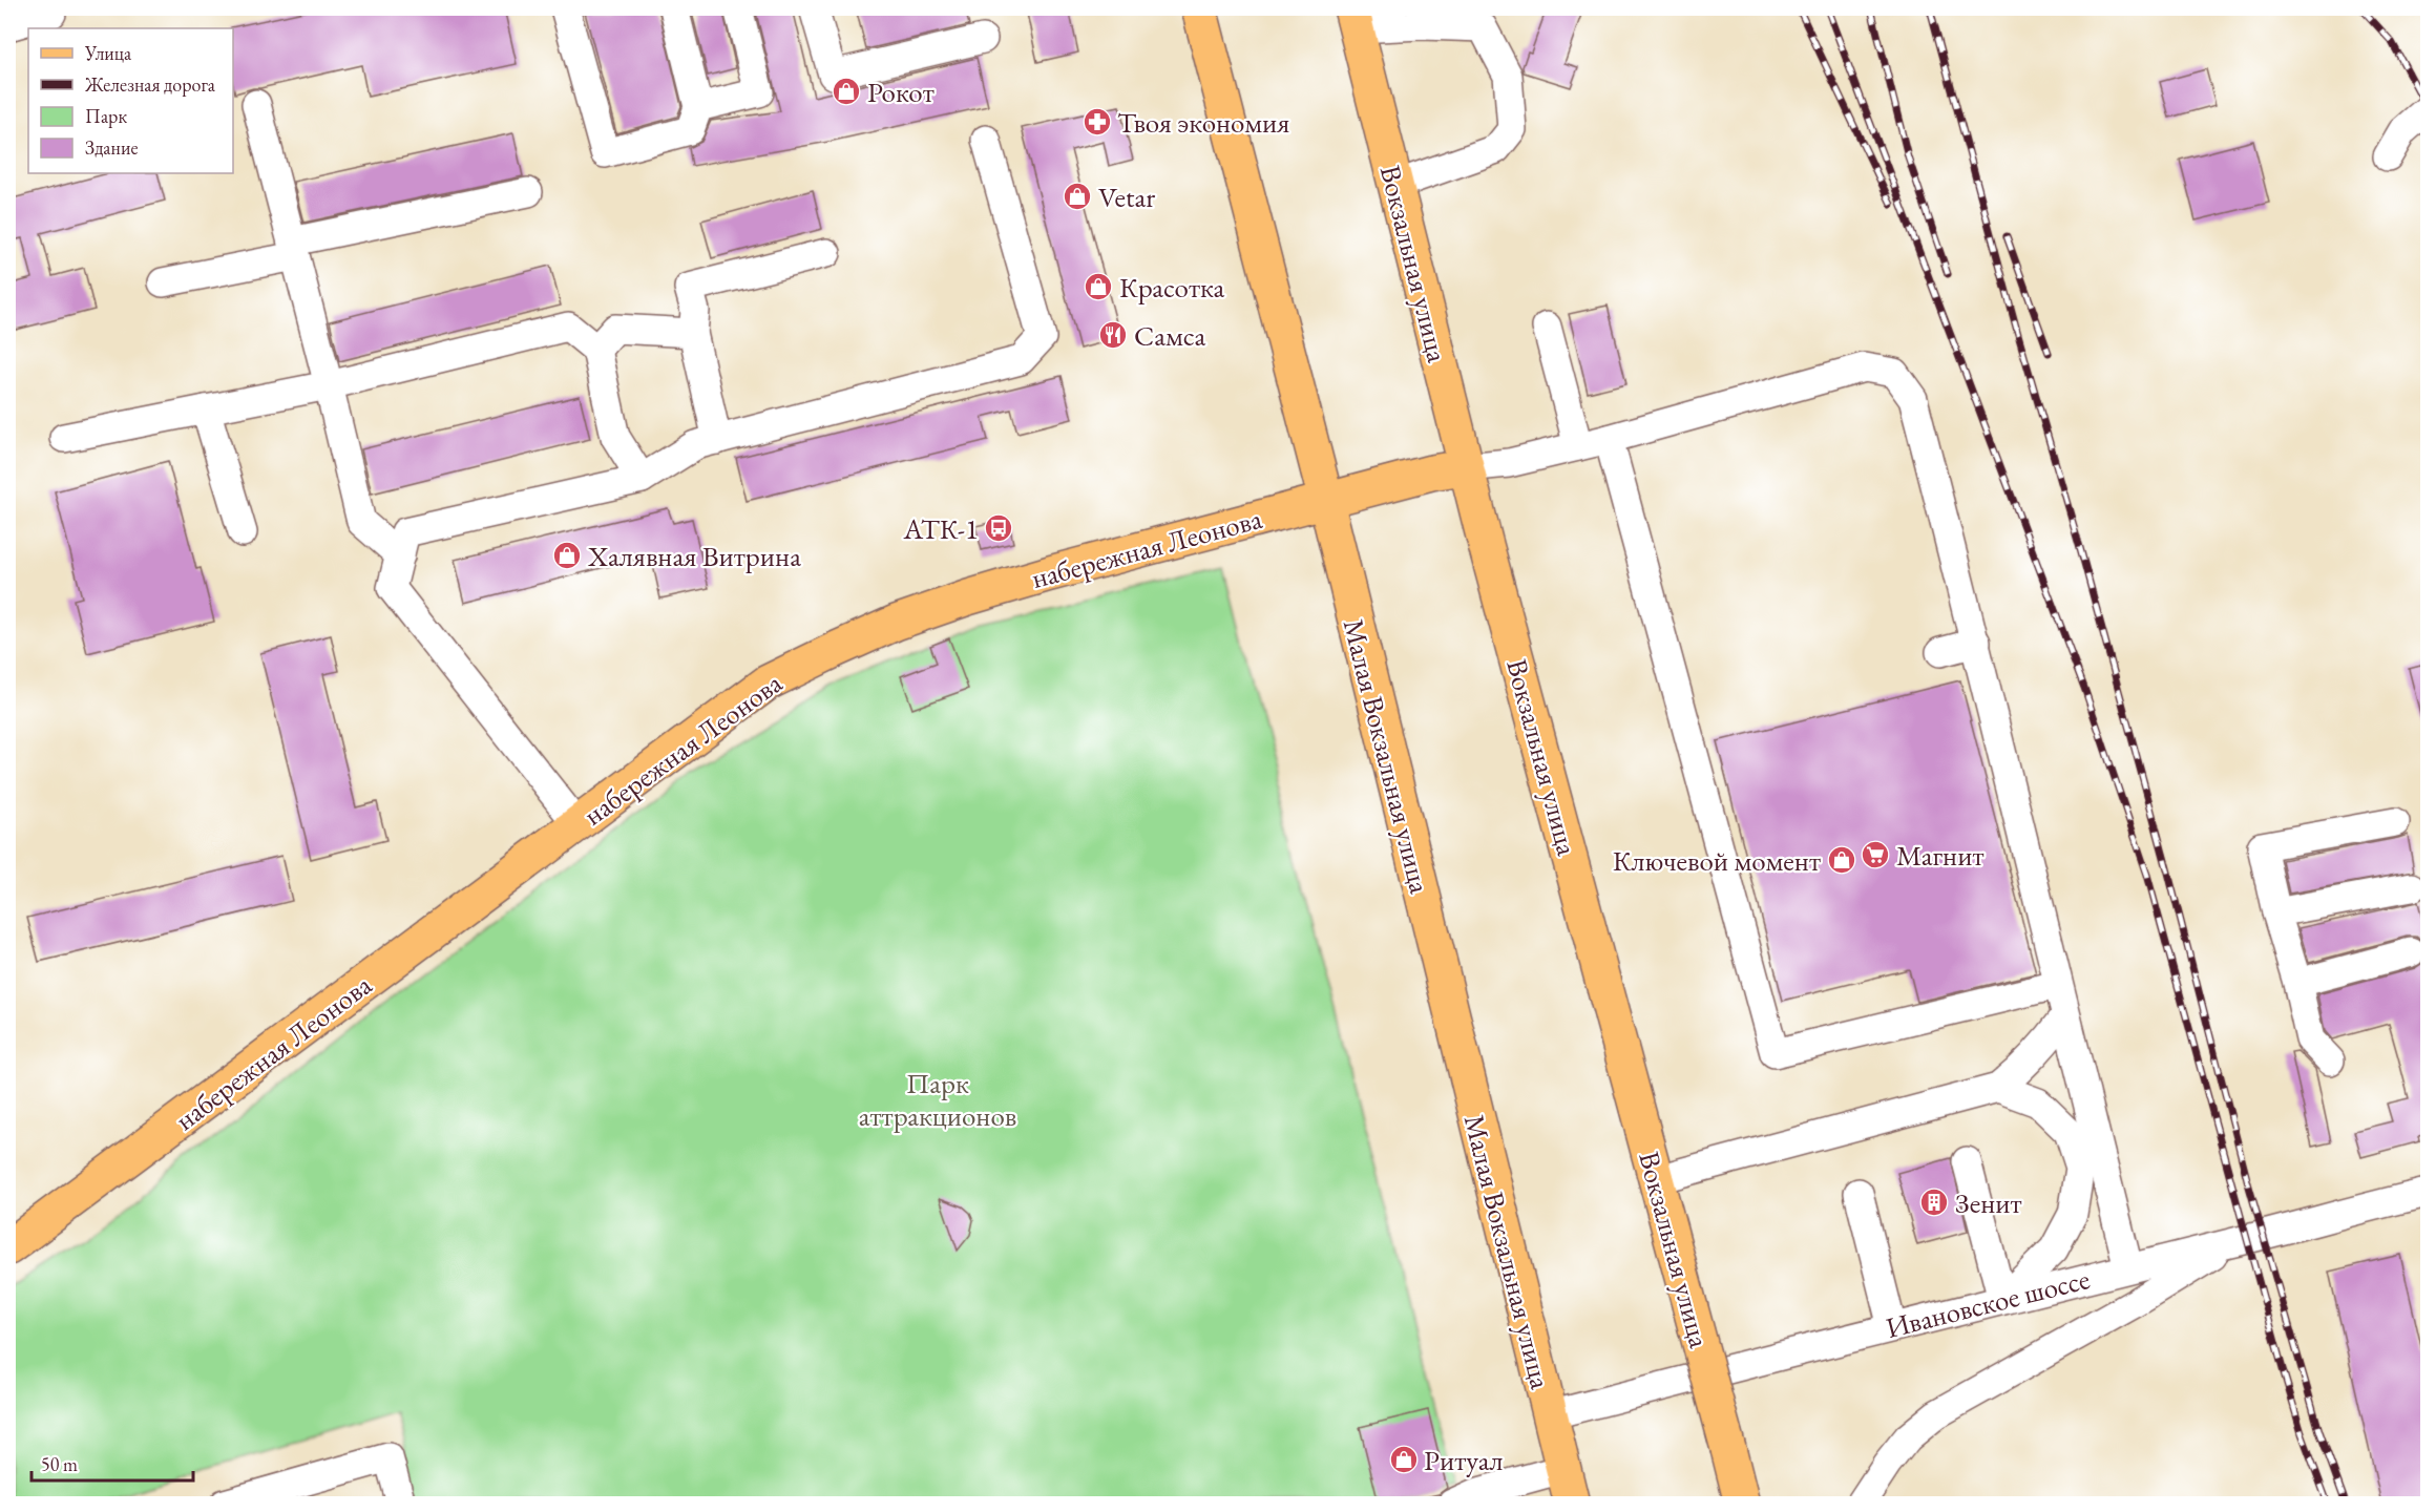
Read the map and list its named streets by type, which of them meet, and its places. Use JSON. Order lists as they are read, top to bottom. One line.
{"streets":{"main road":["Вокзальная улица","набережная Леонова","Малая Вокзальная улица"],"street":["Ивановское шоссе"]},"crossings":[["Вокзальная улица","набережная Леонова"],["набережная Леонова","Малая Вокзальная улица"],["Малая Вокзальная улица","Ивановское шоссе"]],"parks":["Парк аттракционов"],"places":{"shop":["Рокот","Vetar","Красотка","Халявная Витрина","Ключевой момент","Ритуал"],"pharmacy":["Твоя экономия"],"restaurant":["Самса"],"bus stop":["АТК-1"],"supermarket":["Магнит"],"building":["Зенит"]},"legend":["Улица","Железная дорога","Парк","Здание"],"scale_bar":"50 m"}
